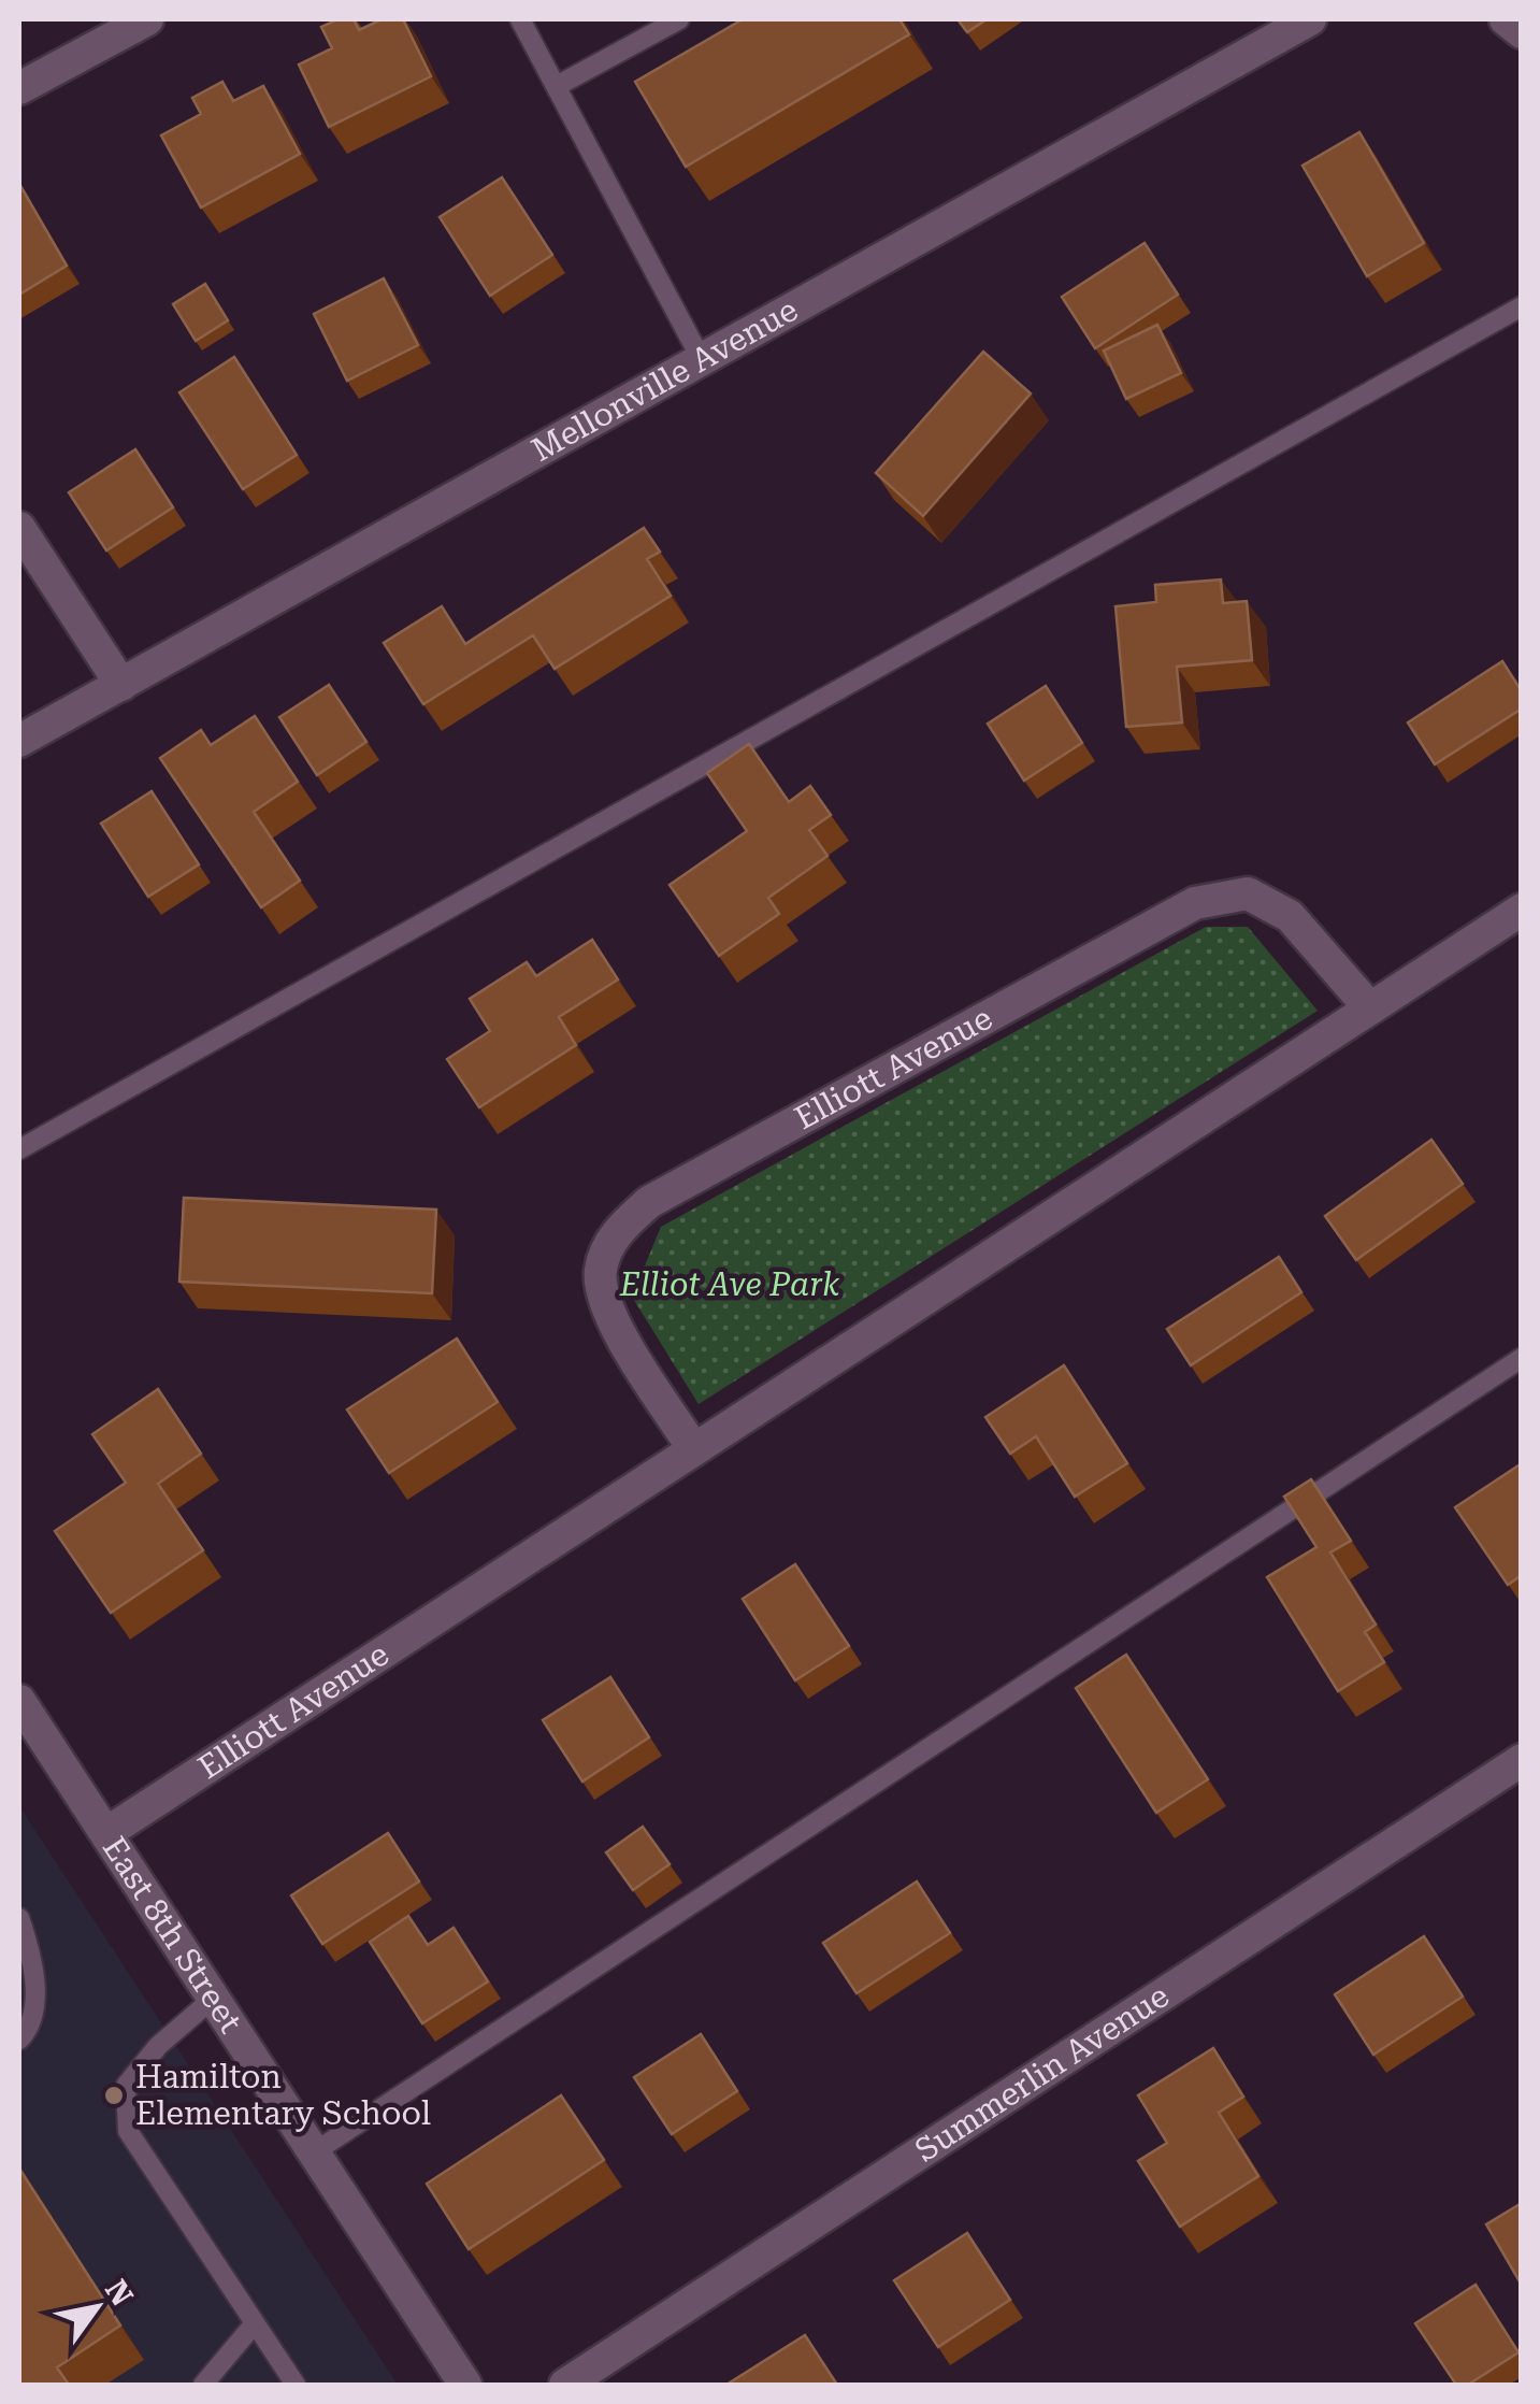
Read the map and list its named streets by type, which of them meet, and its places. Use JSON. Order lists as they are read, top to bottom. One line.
{"streets":{"street":["Mellonville Avenue","Elliott Avenue","East 8th Street","Summerlin Avenue"]},"crossings":[["Elliott Avenue","East 8th Street"]],"parks":["Elliot Ave Park"],"places":["Hamilton Elementary School"],"north":"top right"}
